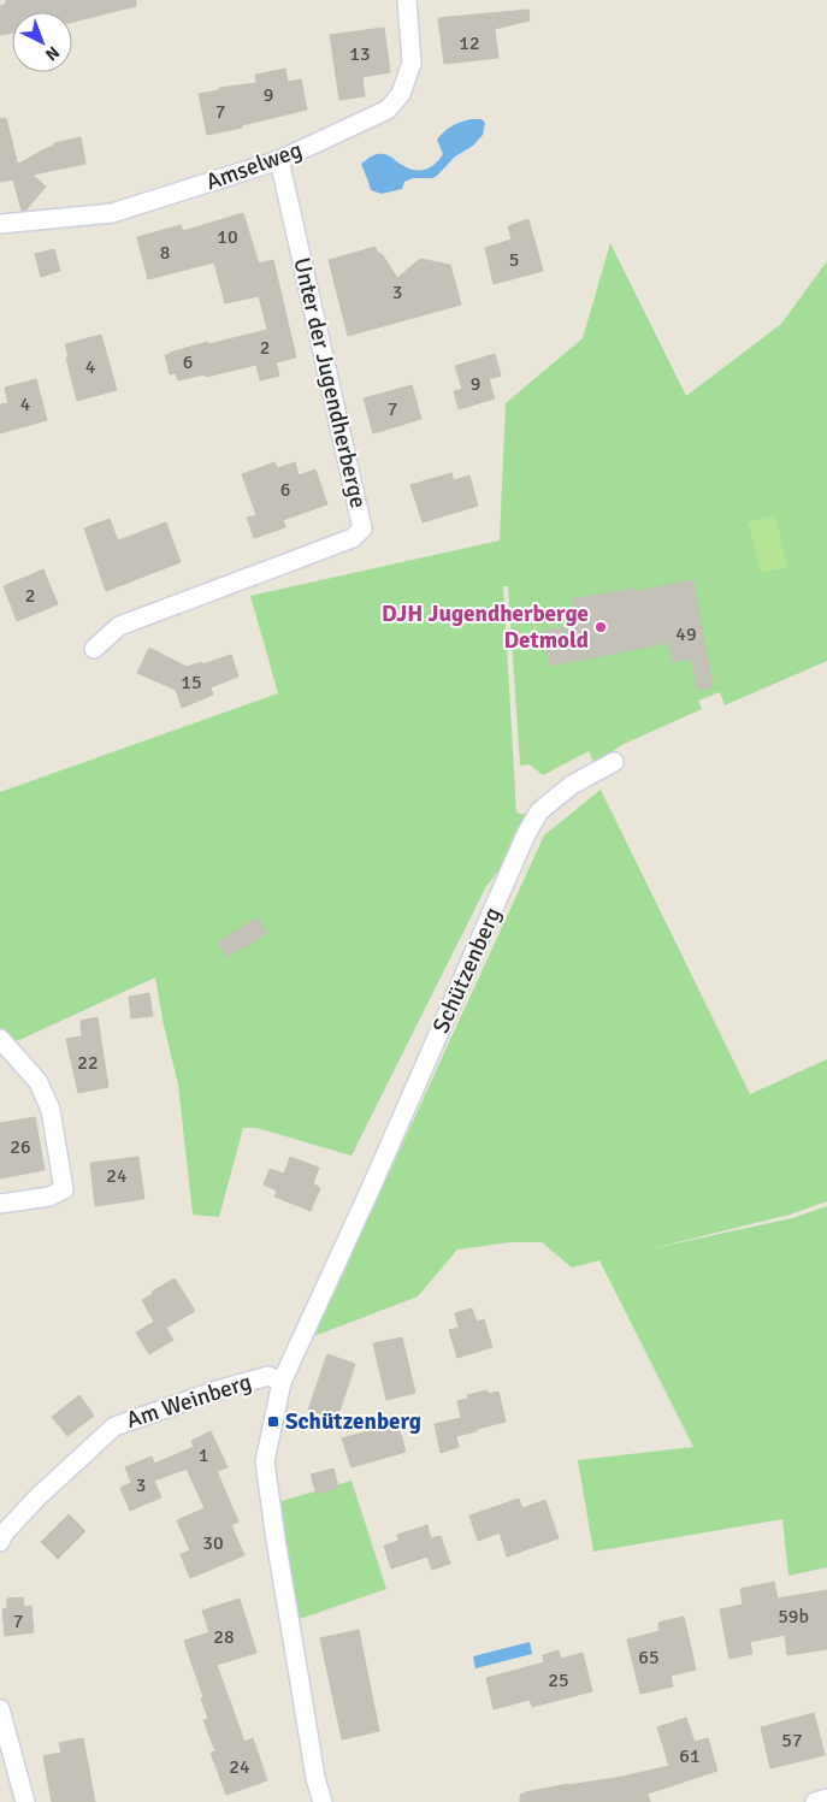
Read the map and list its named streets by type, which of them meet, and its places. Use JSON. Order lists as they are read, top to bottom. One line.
{"streets":{"street":["Amselweg","Unter der Jugendherberge","Schützenberg","Am Weinberg"]},"crossings":[["Amselweg","Unter der Jugendherberge"],["Schützenberg","Am Weinberg"]],"places":{"other":["DJH Jugendherberge Detmold"],"transit":["Schützenberg"]},"house_numbers":["12","13","9","7","10","8","5","3","2","6","4","9","4","7","6","2","49","15","22","26","24","1","3","30","59b","7","28","65","25","57","61","24"],"north":"bottom right"}
